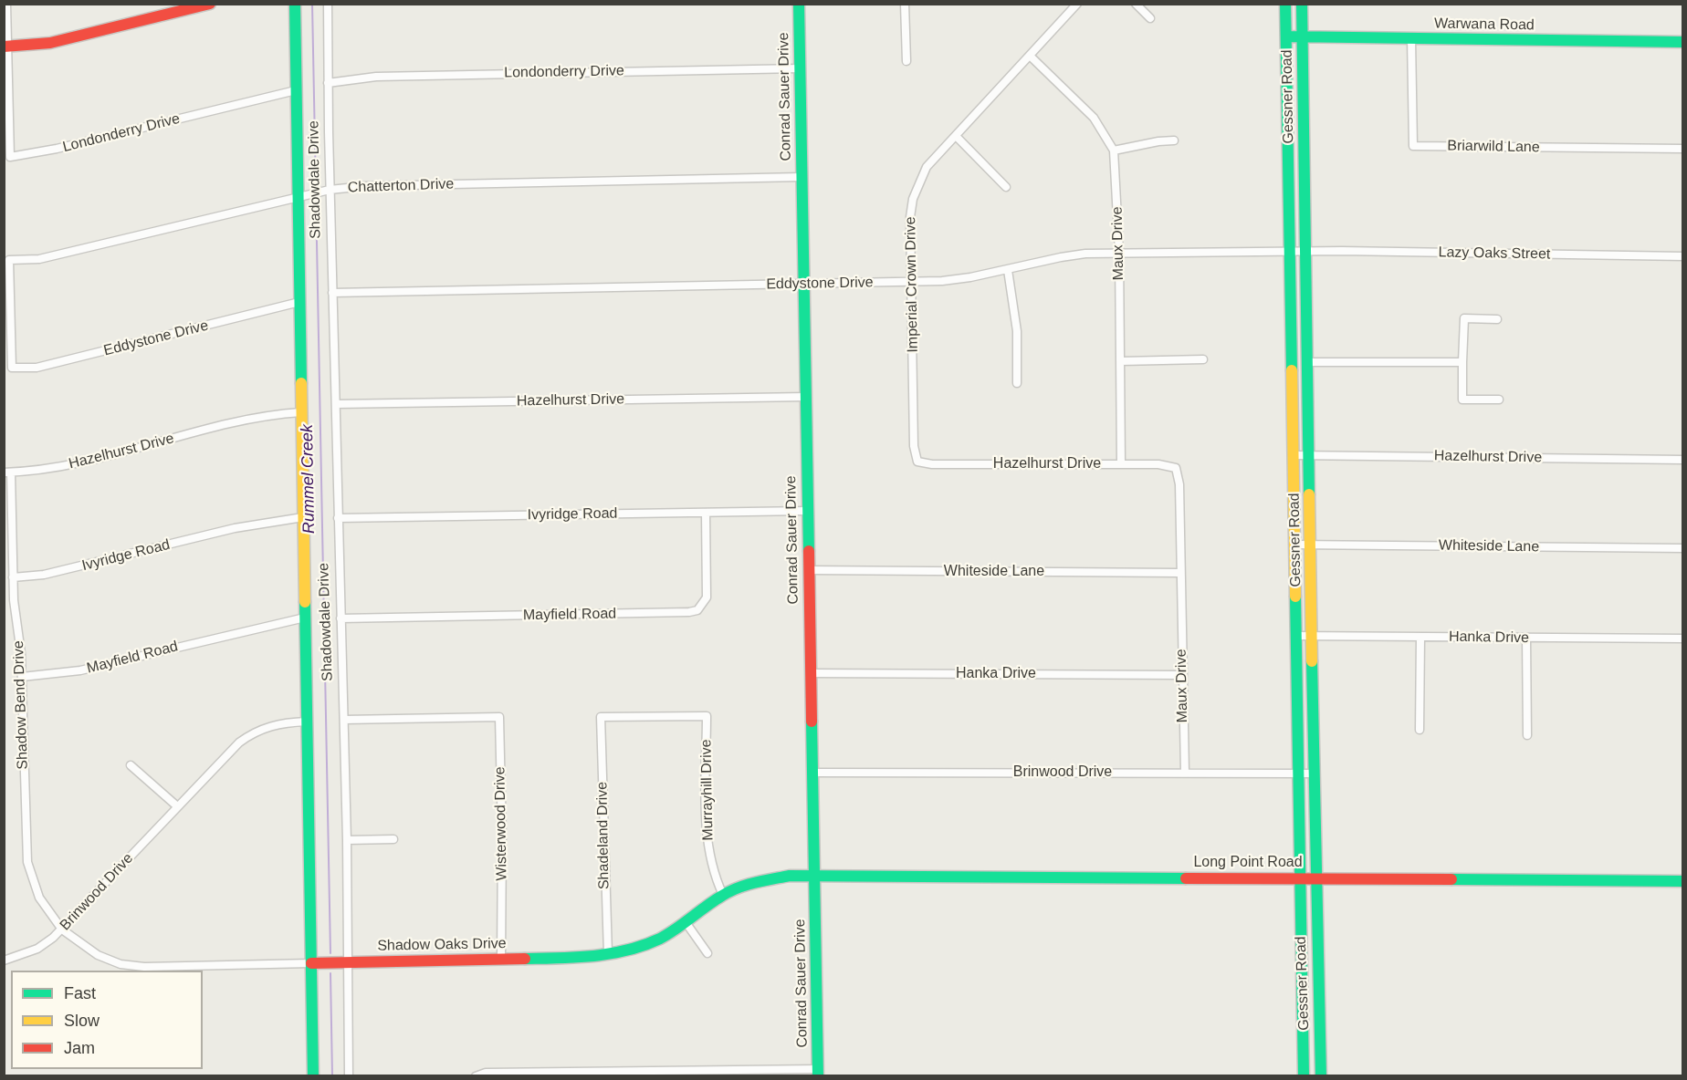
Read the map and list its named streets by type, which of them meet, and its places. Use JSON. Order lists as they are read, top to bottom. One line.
{"streets":{"street":["Warwana Road","Londonderry Drive","Conrad Sauer Drive","Gessner Road","Briarwild Lane","Shadowdale Drive","Chatterton Drive","Maux Drive","Lazy Oaks Street","Eddystone Drive","Imperial Crown Drive","Hazelhurst Drive","Ivyridge Road","Whiteside Lane","Mayfield Road","Hanka Drive","Shadow Bend Drive","Brinwood Drive","Murrayhill Drive","Wisterwood Drive","Shadeland Drive","Long Point Road","Shadow Oaks Drive"]},"crossings":[["Warwana Road","Gessner Road"],["Warwana Road","Briarwild Lane"],["Londonderry Drive","Conrad Sauer Drive"],["Londonderry Drive","Shadowdale Drive"],["Conrad Sauer Drive","Chatterton Drive"],["Conrad Sauer Drive","Eddystone Drive"],["Conrad Sauer Drive","Hazelhurst Drive"],["Conrad Sauer Drive","Ivyridge Road"],["Conrad Sauer Drive","Whiteside Lane"],["Conrad Sauer Drive","Hanka Drive"],["Conrad Sauer Drive","Brinwood Drive"],["Conrad Sauer Drive","Long Point Road"],["Conrad Sauer Drive","Shadow Oaks Drive"],["Gessner Road","Lazy Oaks Street"],["Gessner Road","Eddystone Drive"],["Gessner Road","Hazelhurst Drive"],["Gessner Road","Whiteside Lane"],["Gessner Road","Hanka Drive"],["Gessner Road","Brinwood Drive"],["Gessner Road","Long Point Road"],["Shadowdale Drive","Chatterton Drive"],["Shadowdale Drive","Eddystone Drive"],["Shadowdale Drive","Hazelhurst Drive"],["Shadowdale Drive","Ivyridge Road"],["Shadowdale Drive","Mayfield Road"],["Shadowdale Drive","Brinwood Drive"],["Shadowdale Drive","Wisterwood Drive"],["Shadowdale Drive","Shadow Oaks Drive"],["Chatterton Drive","Eddystone Drive"],["Maux Drive","Eddystone Drive"],["Maux Drive","Imperial Crown Drive"],["Maux Drive","Hazelhurst Drive"],["Maux Drive","Whiteside Lane"],["Maux Drive","Hanka Drive"],["Maux Drive","Brinwood Drive"],["Lazy Oaks Street","Eddystone Drive"],["Eddystone Drive","Imperial Crown Drive"],["Imperial Crown Drive","Hazelhurst Drive"],["Hazelhurst Drive","Shadow Bend Drive"],["Ivyridge Road","Mayfield Road"],["Ivyridge Road","Shadow Bend Drive"],["Mayfield Road","Shadow Bend Drive"],["Shadow Bend Drive","Brinwood Drive"],["Shadow Bend Drive","Shadow Oaks Drive"],["Brinwood Drive","Shadow Oaks Drive"],["Murrayhill Drive","Shadeland Drive"],["Murrayhill Drive","Shadow Oaks Drive"],["Wisterwood Drive","Shadow Oaks Drive"],["Shadeland Drive","Shadow Oaks Drive"],["Long Point Road","Shadow Oaks Drive"]],"water":["Rummel Creek"],"legend":["Fast","Slow","Jam"]}
